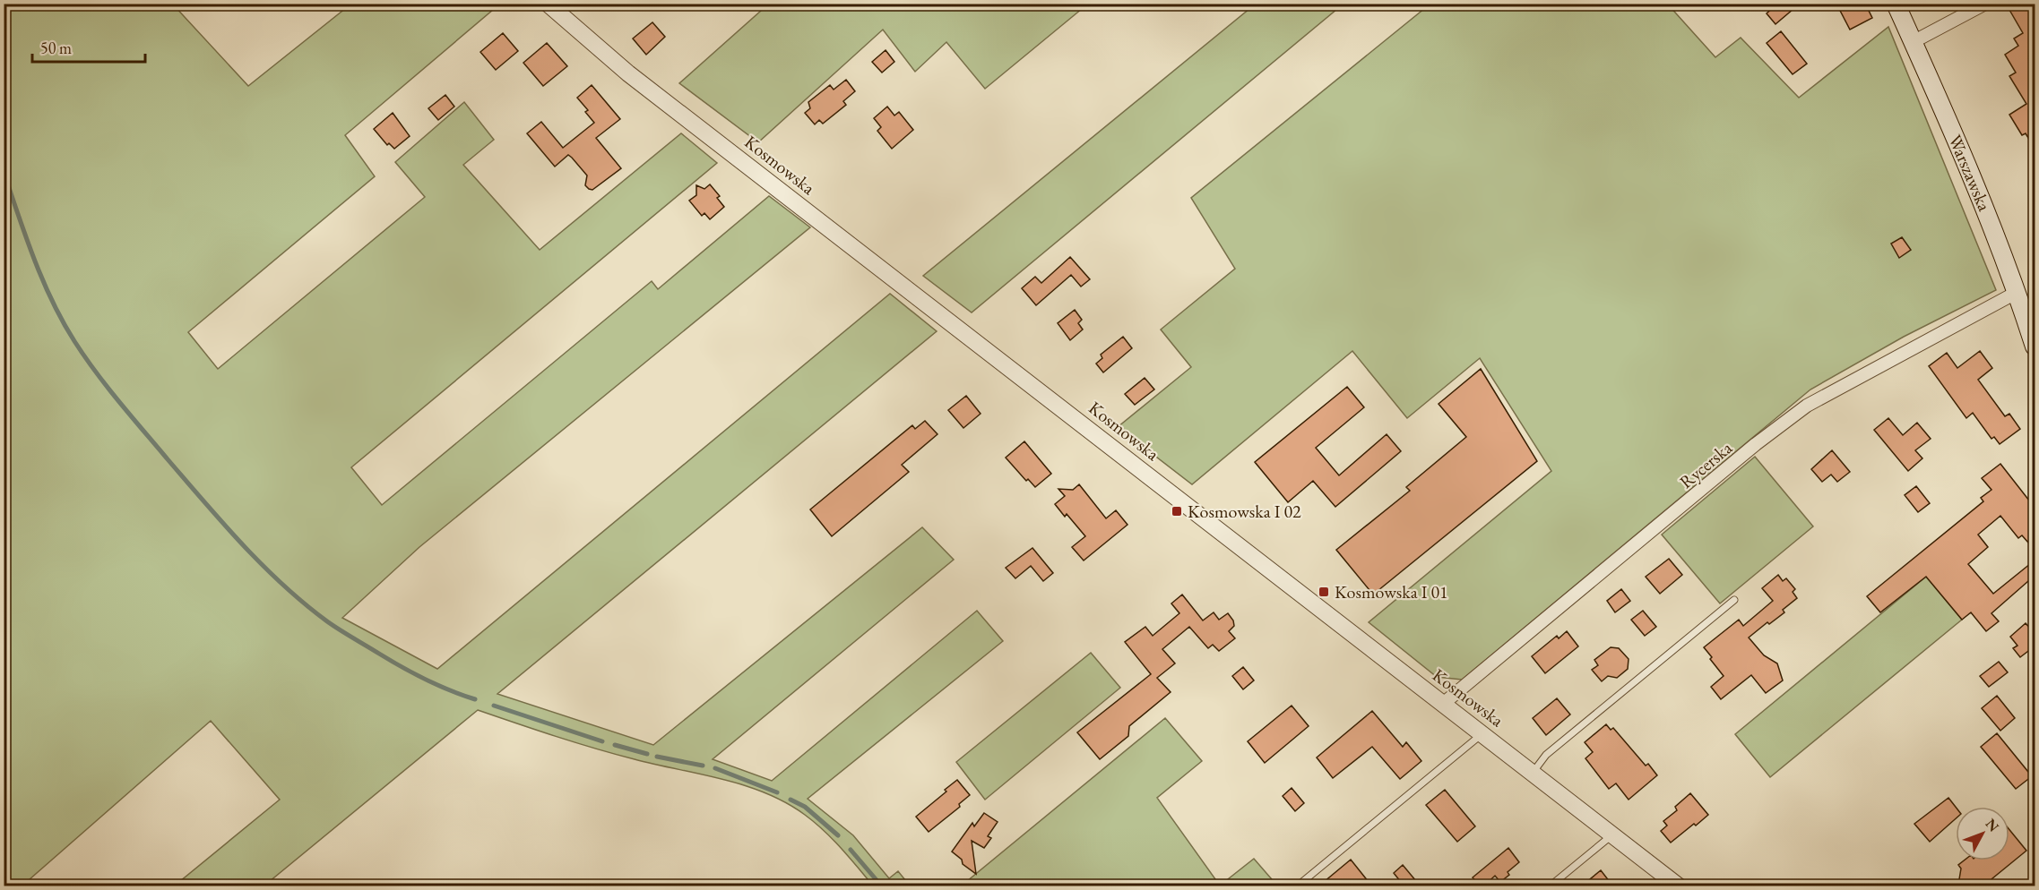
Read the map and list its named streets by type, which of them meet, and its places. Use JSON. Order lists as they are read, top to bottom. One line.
{"streets":{"main road":["Warszawska"],"street":["Kosmowska","Rycerska"]},"crossings":[["Kosmowska","Rycerska"],["Warszawska","Rycerska"]],"places":{"transit":["Kosmowska I 02","Kosmowska I 01"]},"scale_bar":"50 m","north":"top right"}
